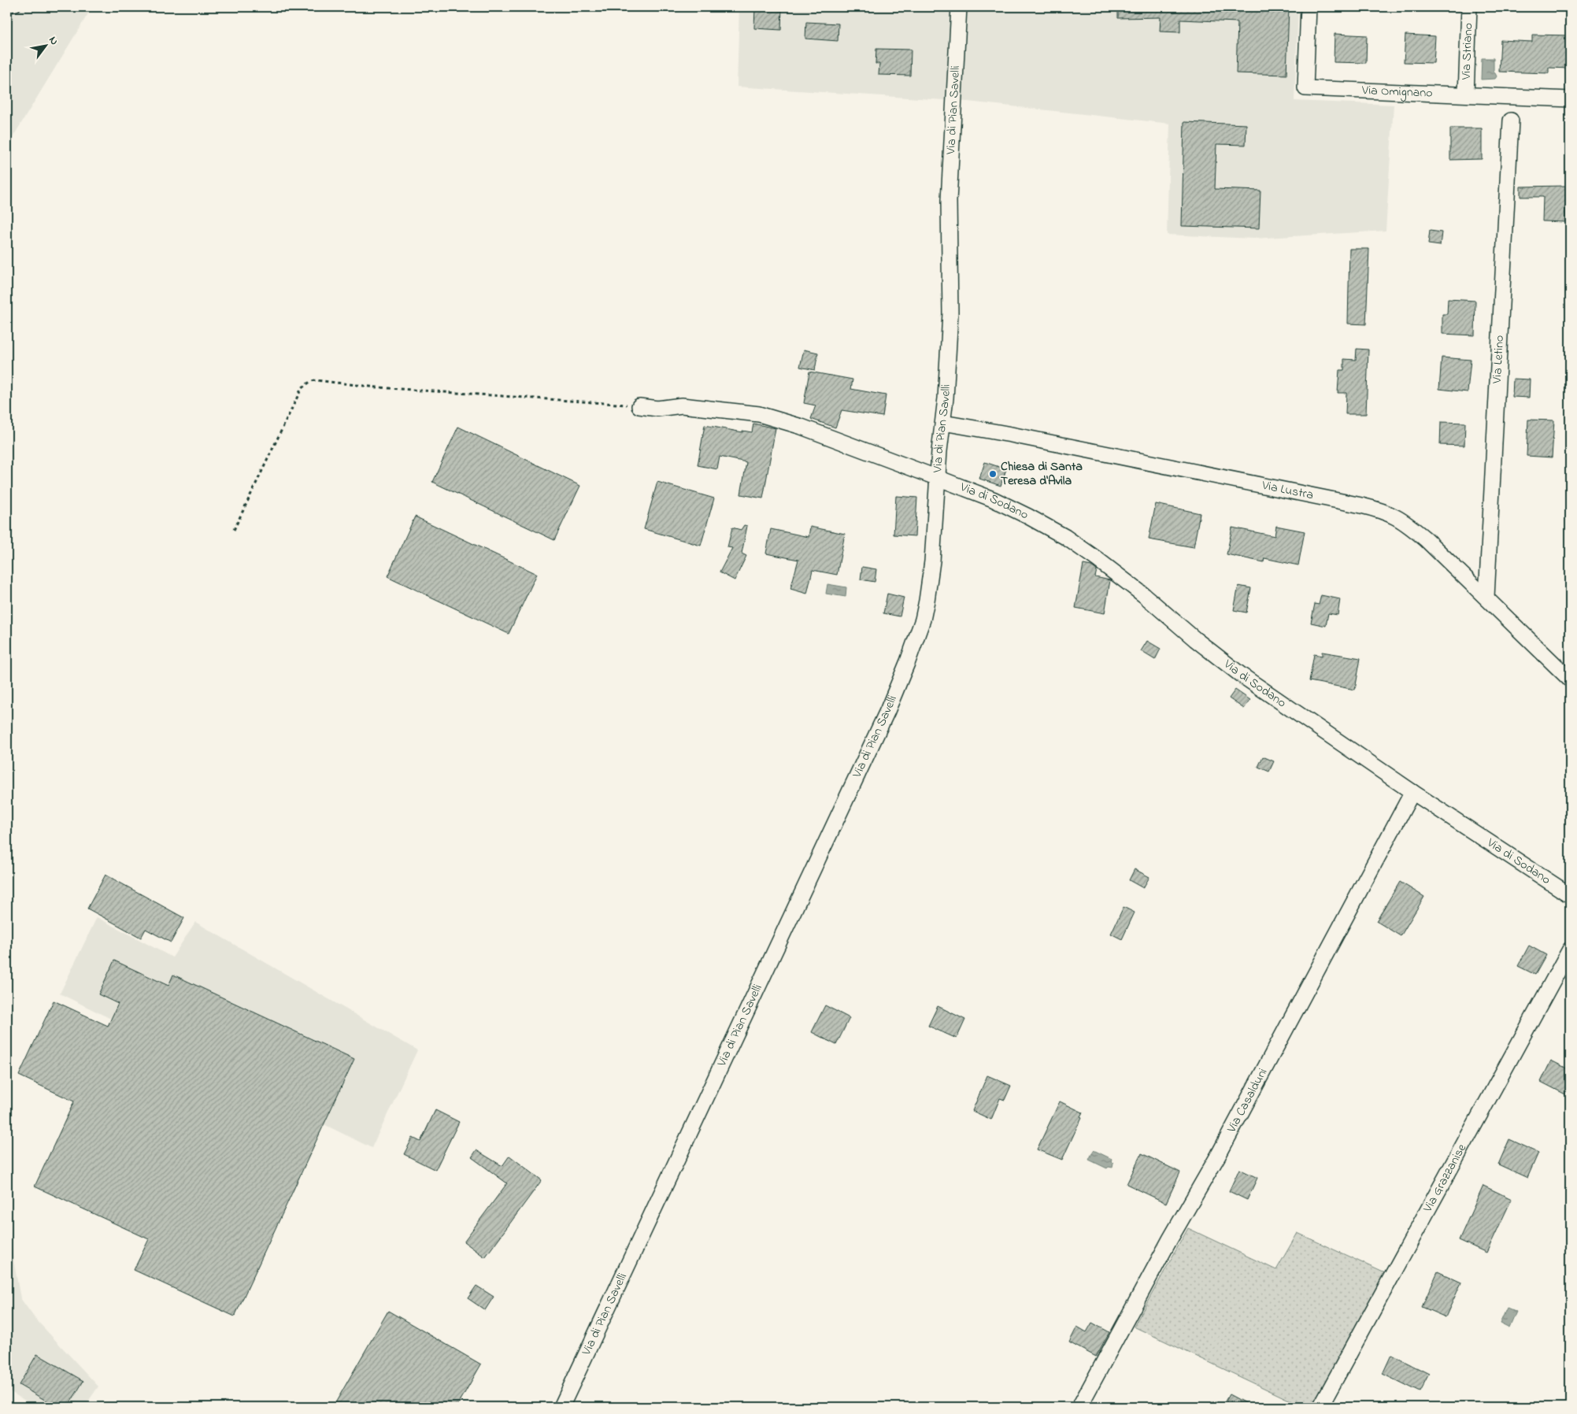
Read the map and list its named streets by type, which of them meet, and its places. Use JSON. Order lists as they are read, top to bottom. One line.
{"streets":{"street":["Via Striano","Via Omignano","Via di Pian Savelli","Via Letino","Via Lustra","Via di Sodano","Via Casalduni","Via Grazzanise"]},"crossings":[["Via Striano","Via Omignano"],["Via di Pian Savelli","Via Lustra"],["Via di Pian Savelli","Via di Sodano"],["Via Letino","Via Lustra"],["Via di Sodano","Via Casalduni"]],"places":["Chiesa di Santa Teresa d'Avila"],"north":"top right"}
